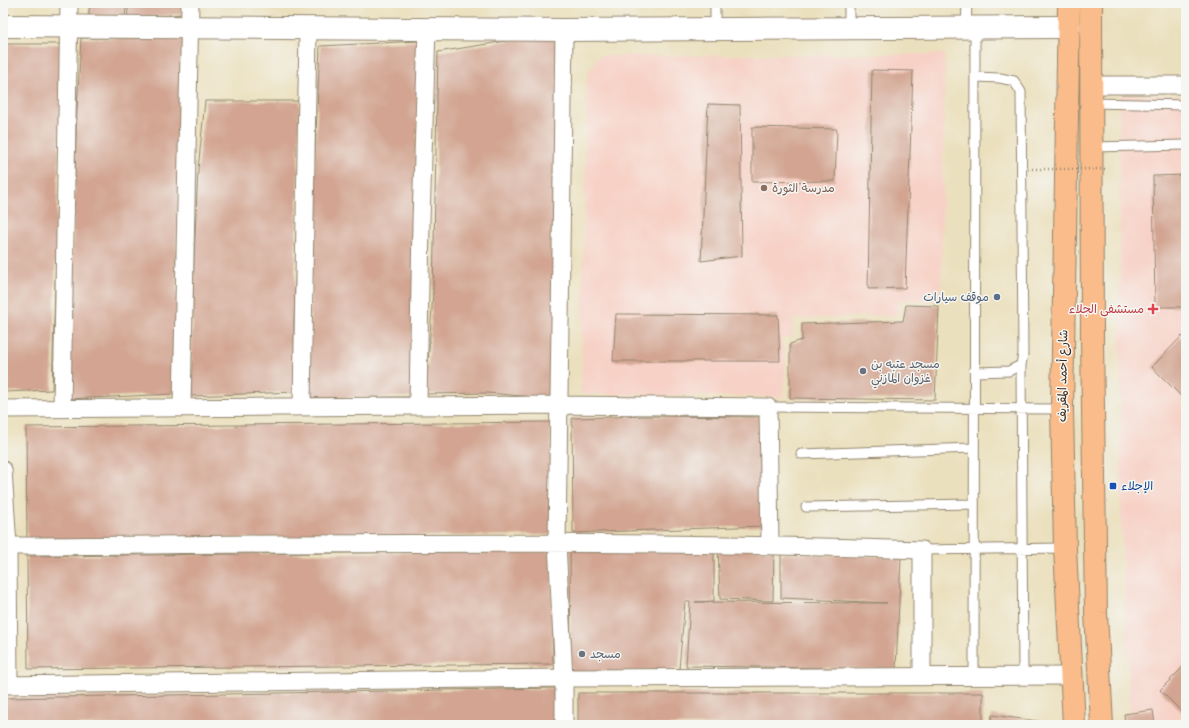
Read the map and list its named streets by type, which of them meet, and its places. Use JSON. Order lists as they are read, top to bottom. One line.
{"streets":{"highway":["شارع أحمد المقريف"]},"places":{"other":["مدرسة الثورة","موقف سيارات","مسجد عتبه بن غزوان المازني","مسجد"],"health":["مستشفى الجلاء"],"transit":["الإجلاء"]}}
